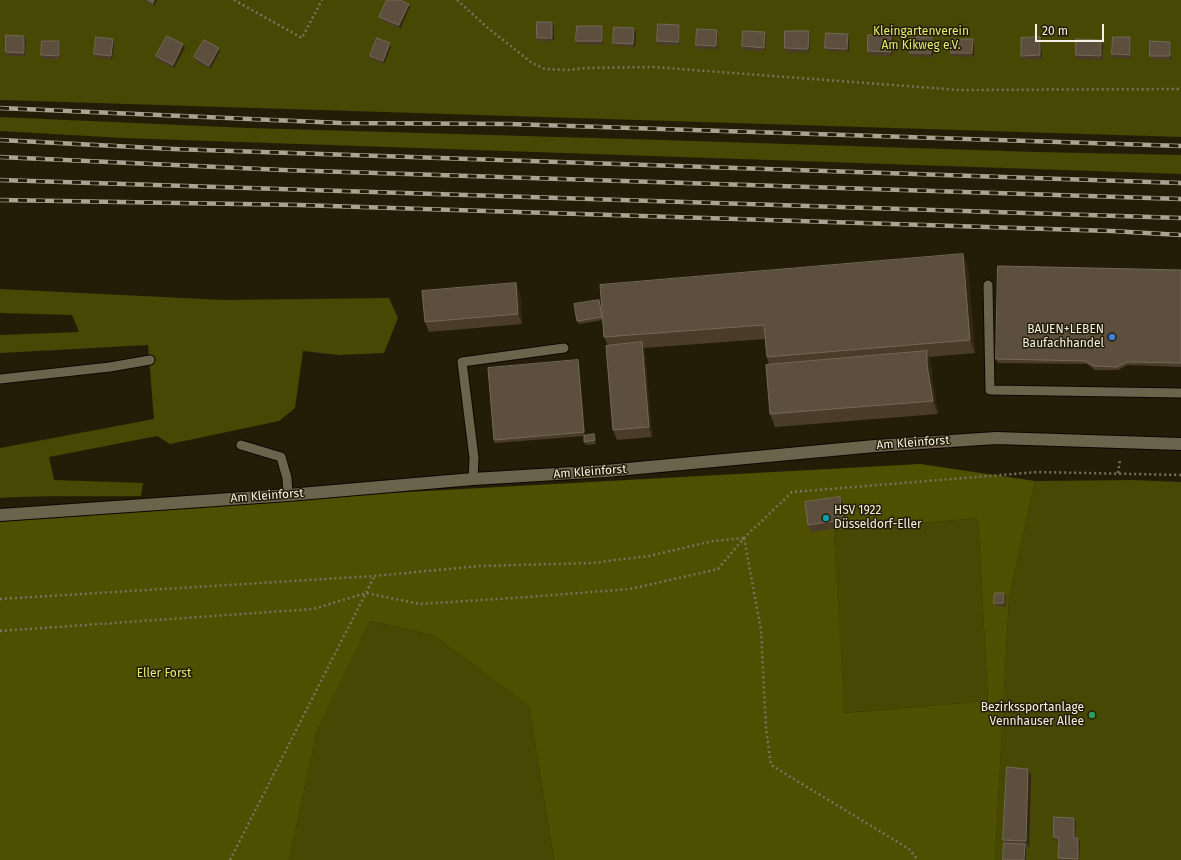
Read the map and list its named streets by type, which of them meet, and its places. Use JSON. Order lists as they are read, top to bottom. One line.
{"streets":{"street":["Am Kleinforst"]},"parks":["Kleingartenverein Am Kikweg e.V.","Eller Forst"],"places":["BAUEN+LEBEN Baufachhandel","HSV 1922 Düsseldorf-Eller","Bezirkssportanlage Vennhauser Allee"],"scale_bar":"20 m"}
